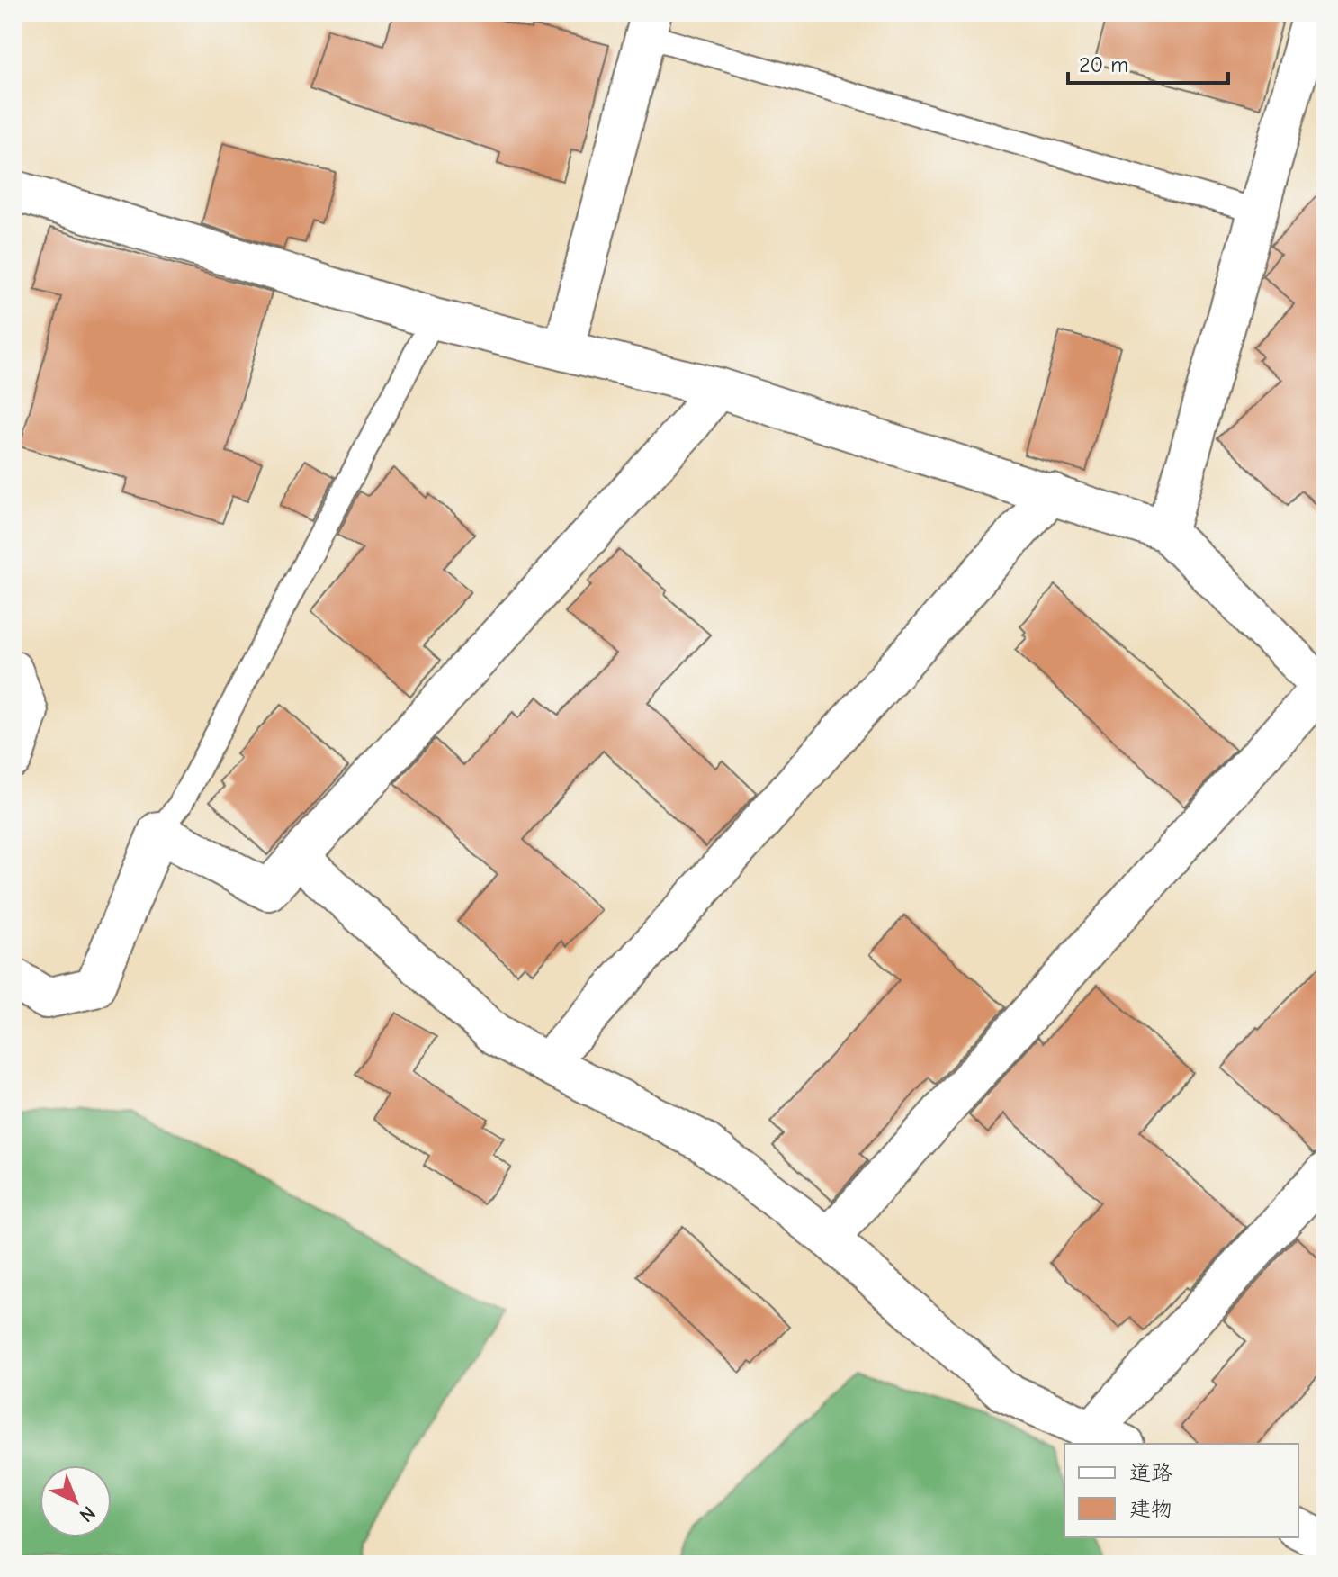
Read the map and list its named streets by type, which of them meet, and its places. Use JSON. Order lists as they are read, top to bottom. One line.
{"legend":["道路","建物"],"scale_bar":"20 m","north":"bottom right"}
